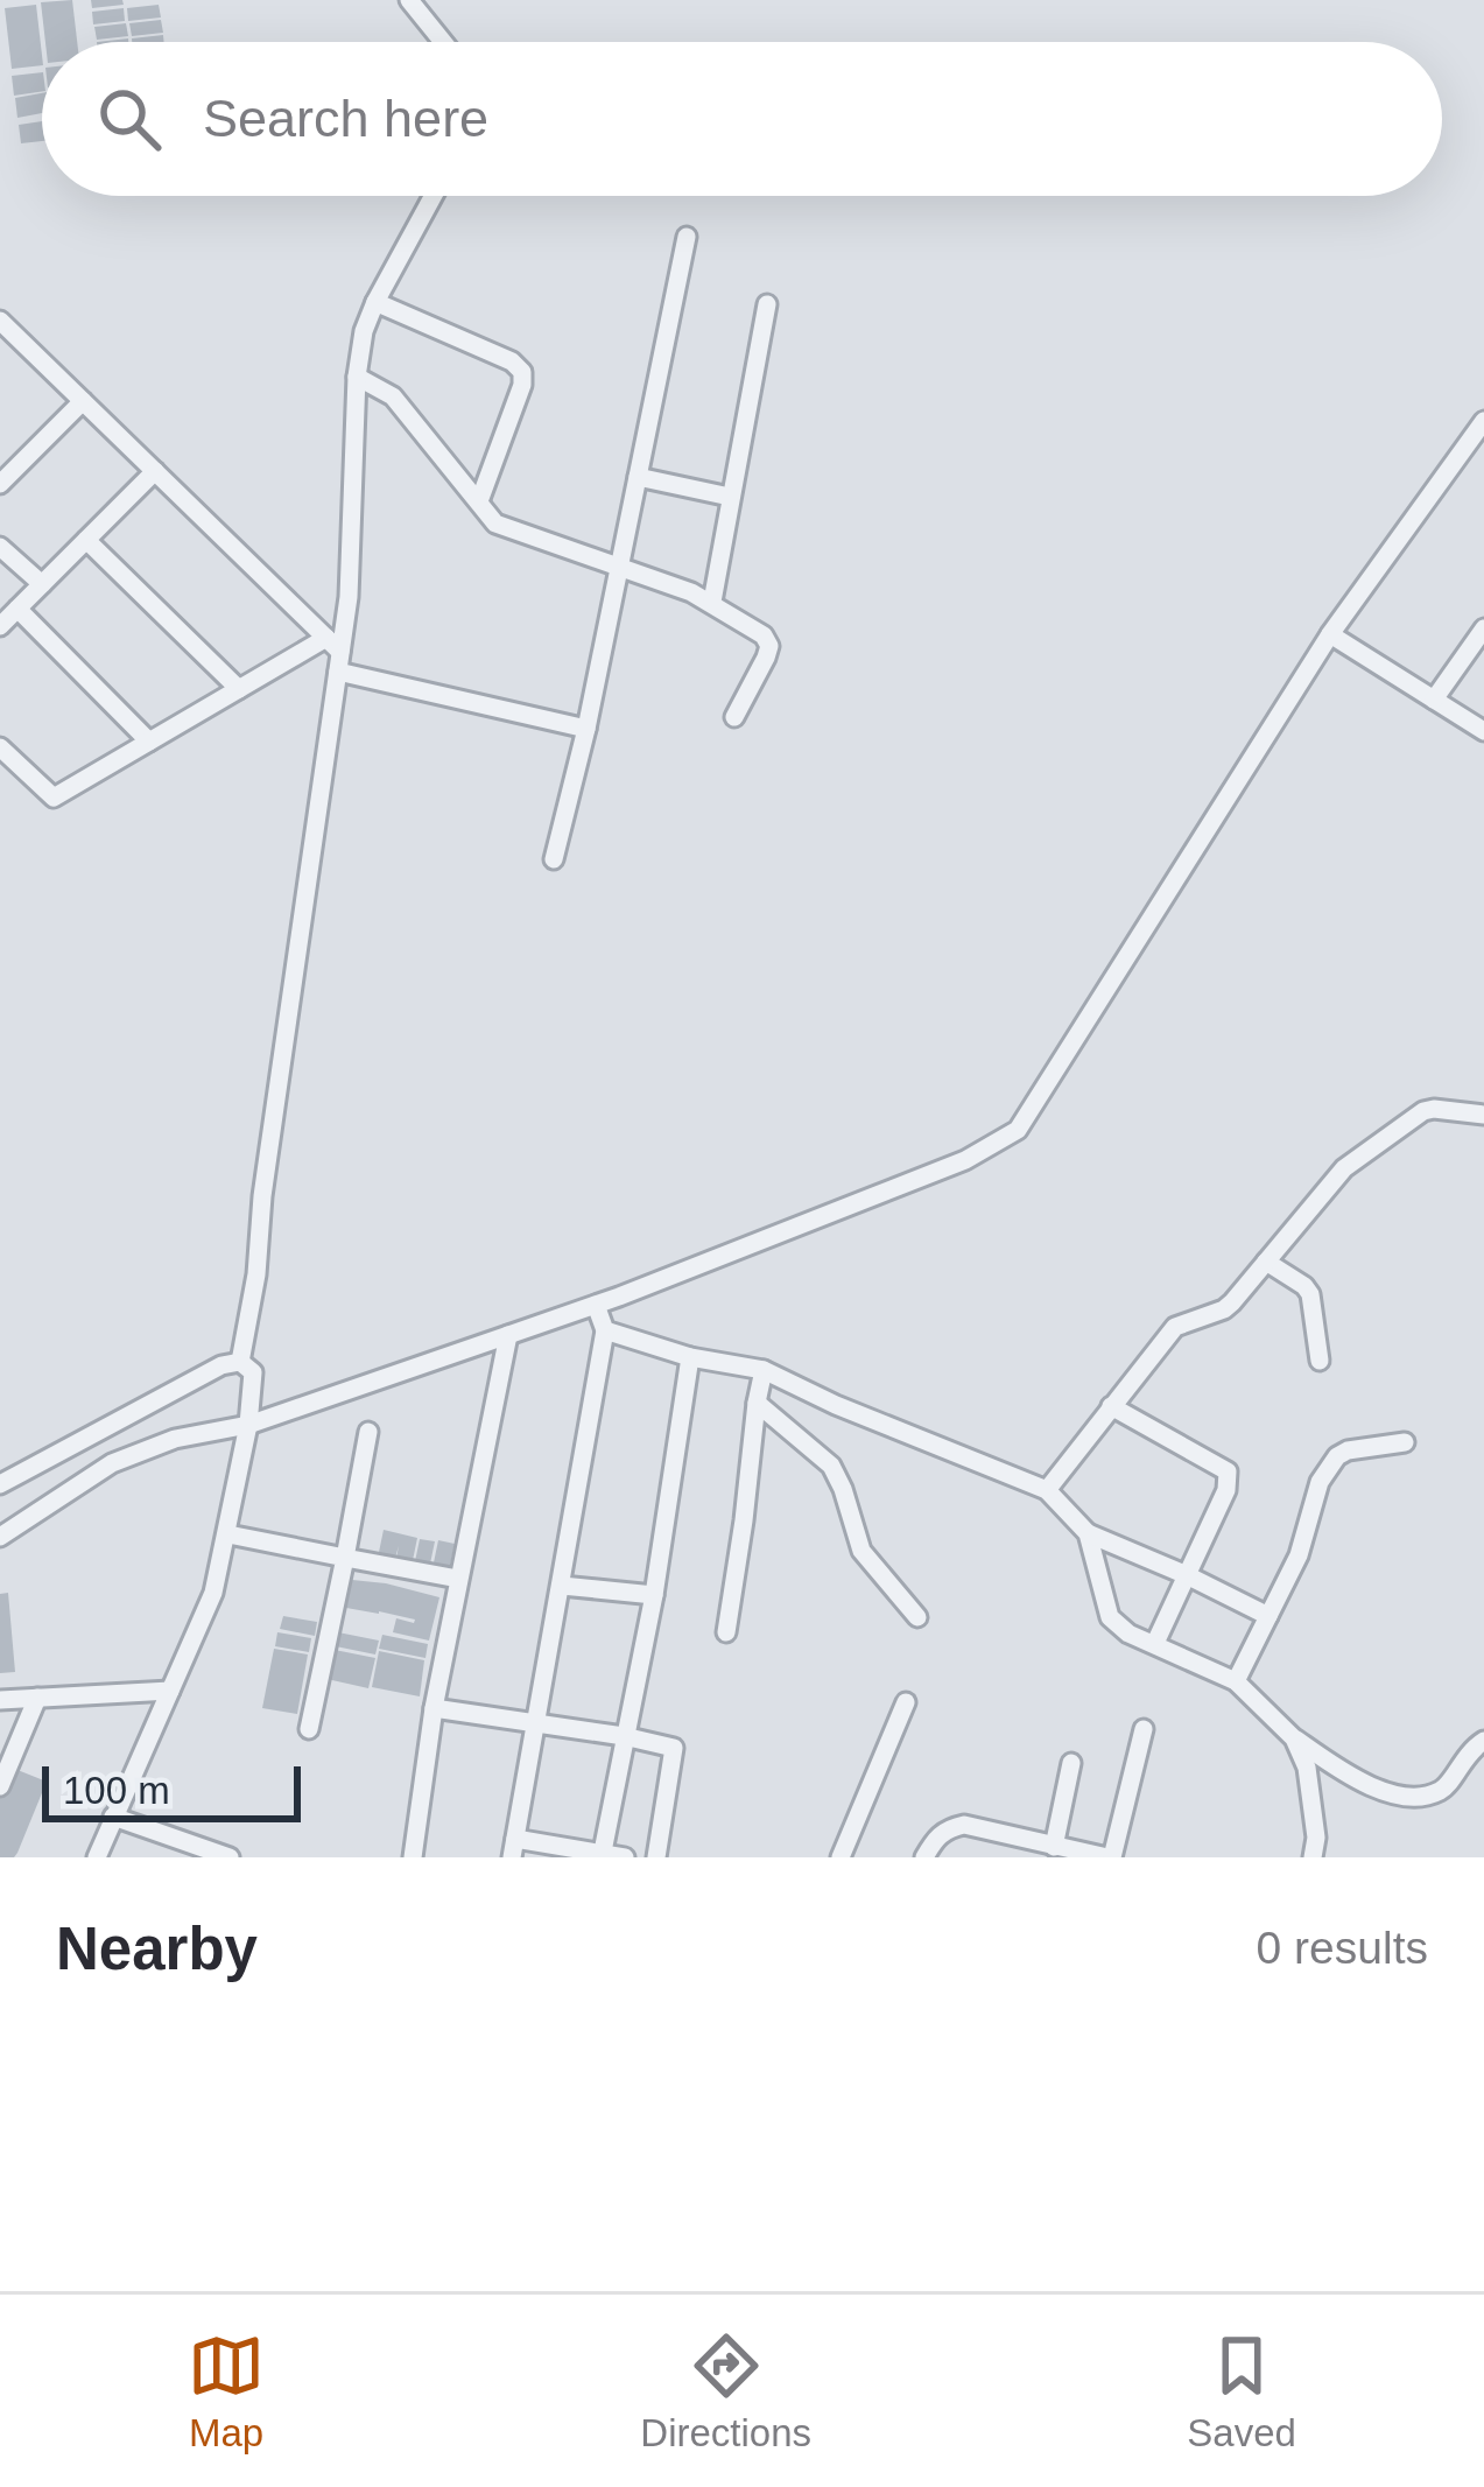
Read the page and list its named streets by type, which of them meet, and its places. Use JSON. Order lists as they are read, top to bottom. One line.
{"scale_bar":"100 m","page":{"search":"Search here","scale":"100 m","heading":["Nearby","0 results"],"nav":["Map","Directions","Saved"]}}
